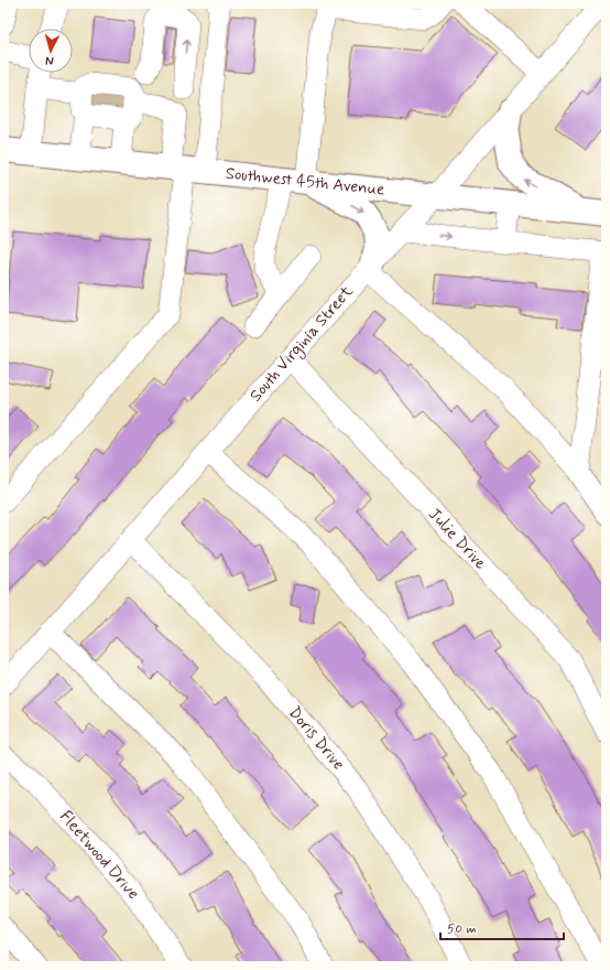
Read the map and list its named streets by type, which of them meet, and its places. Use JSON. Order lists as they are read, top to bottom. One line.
{"streets":{"main road":["Southwest 45th Avenue"],"street":["South Virginia Street","Julie Drive","Doris Drive","Fleetwood Drive"]},"crossings":[["Southwest 45th Avenue","South Virginia Street"],["South Virginia Street","Julie Drive"],["South Virginia Street","Doris Drive"]],"scale_bar":"50 m","north":"bottom"}
